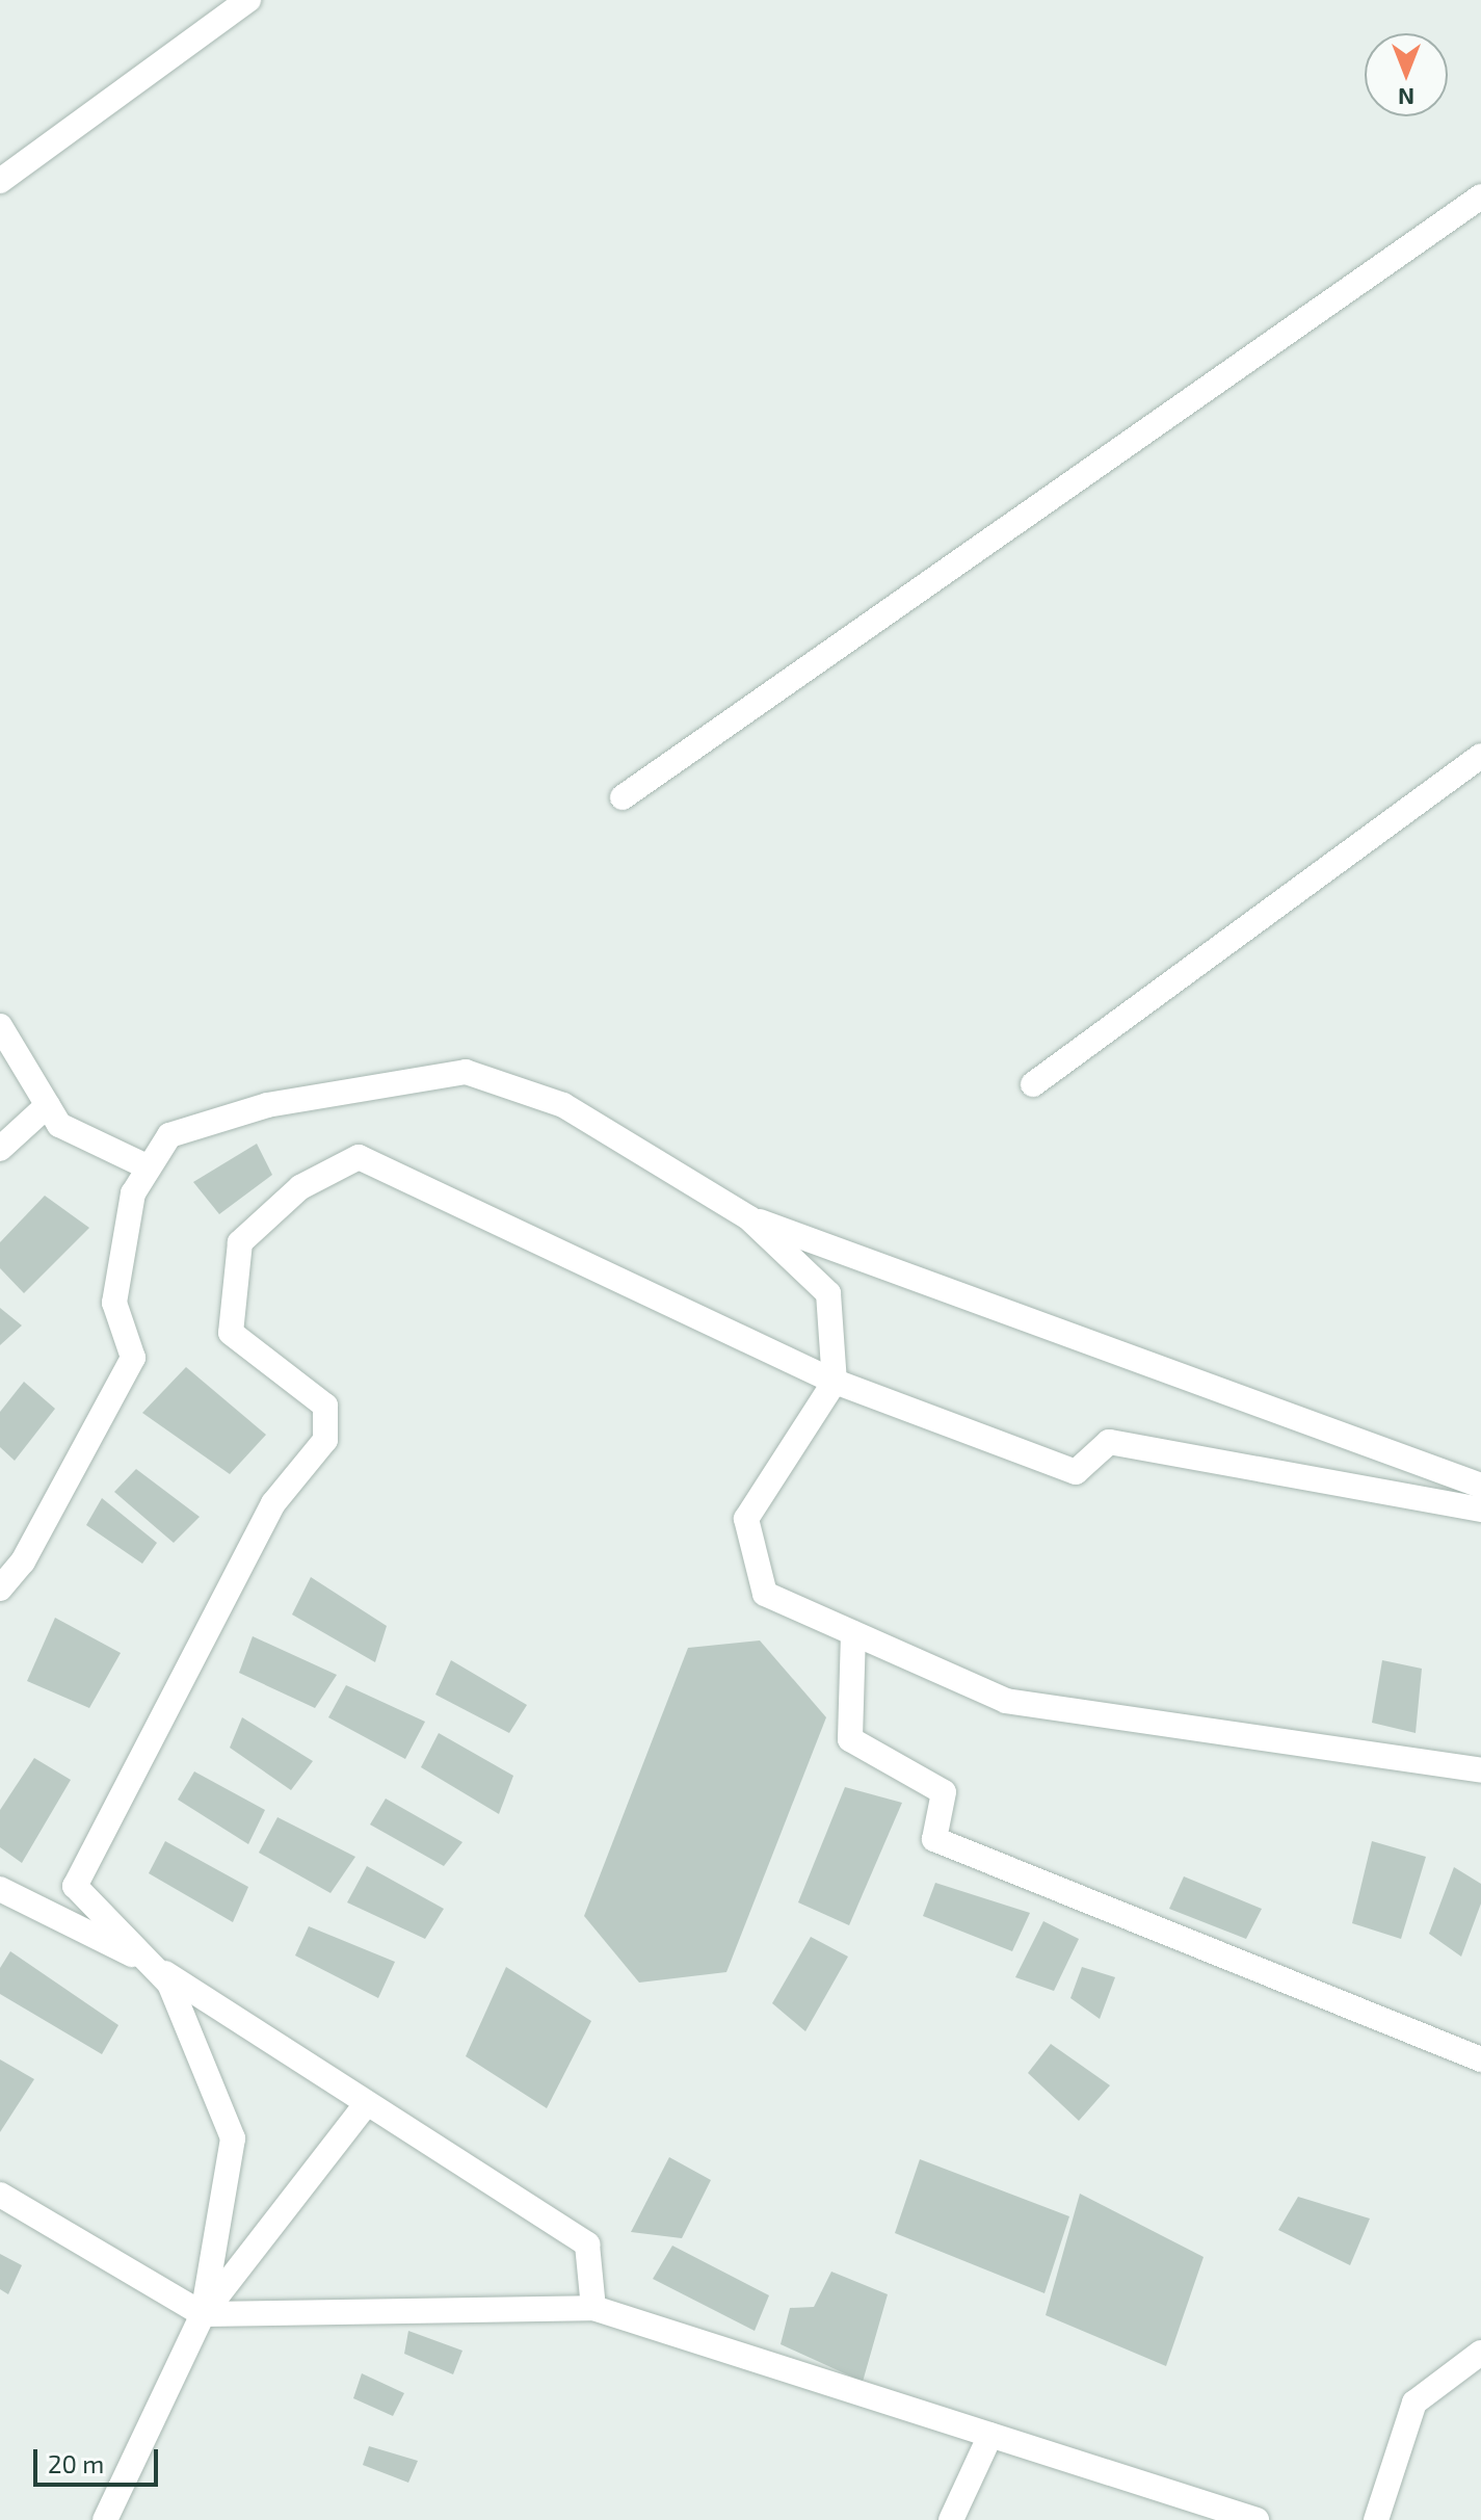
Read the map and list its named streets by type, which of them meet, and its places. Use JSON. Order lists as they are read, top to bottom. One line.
{"scale_bar":"20 m","north":"bottom"}
